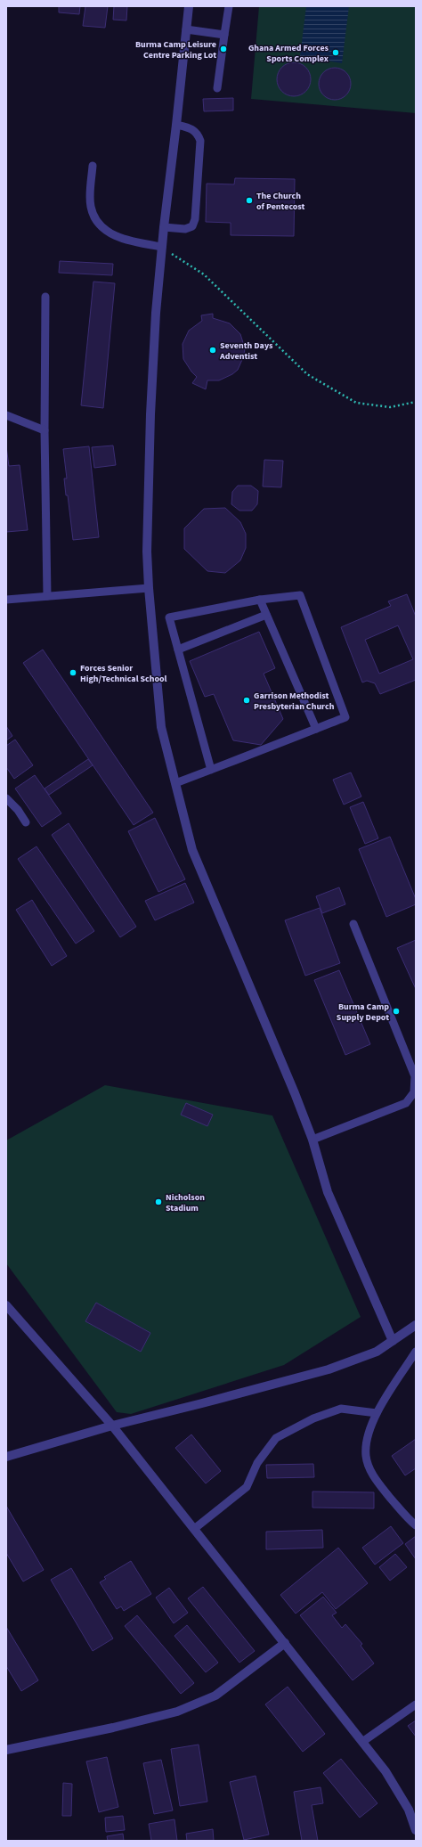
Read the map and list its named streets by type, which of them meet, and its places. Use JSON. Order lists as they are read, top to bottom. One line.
{"places":["Burma Camp Leisure Centre Parking Lot","Ghana Armed Forces Sports Complex","The Church of Pentecost","Seventh Days Adventist","Forces Senior High/Technical School","Garrison Methodist Presbyterian Church","Burma Camp Supply Depot","Nicholson Stadium"]}
